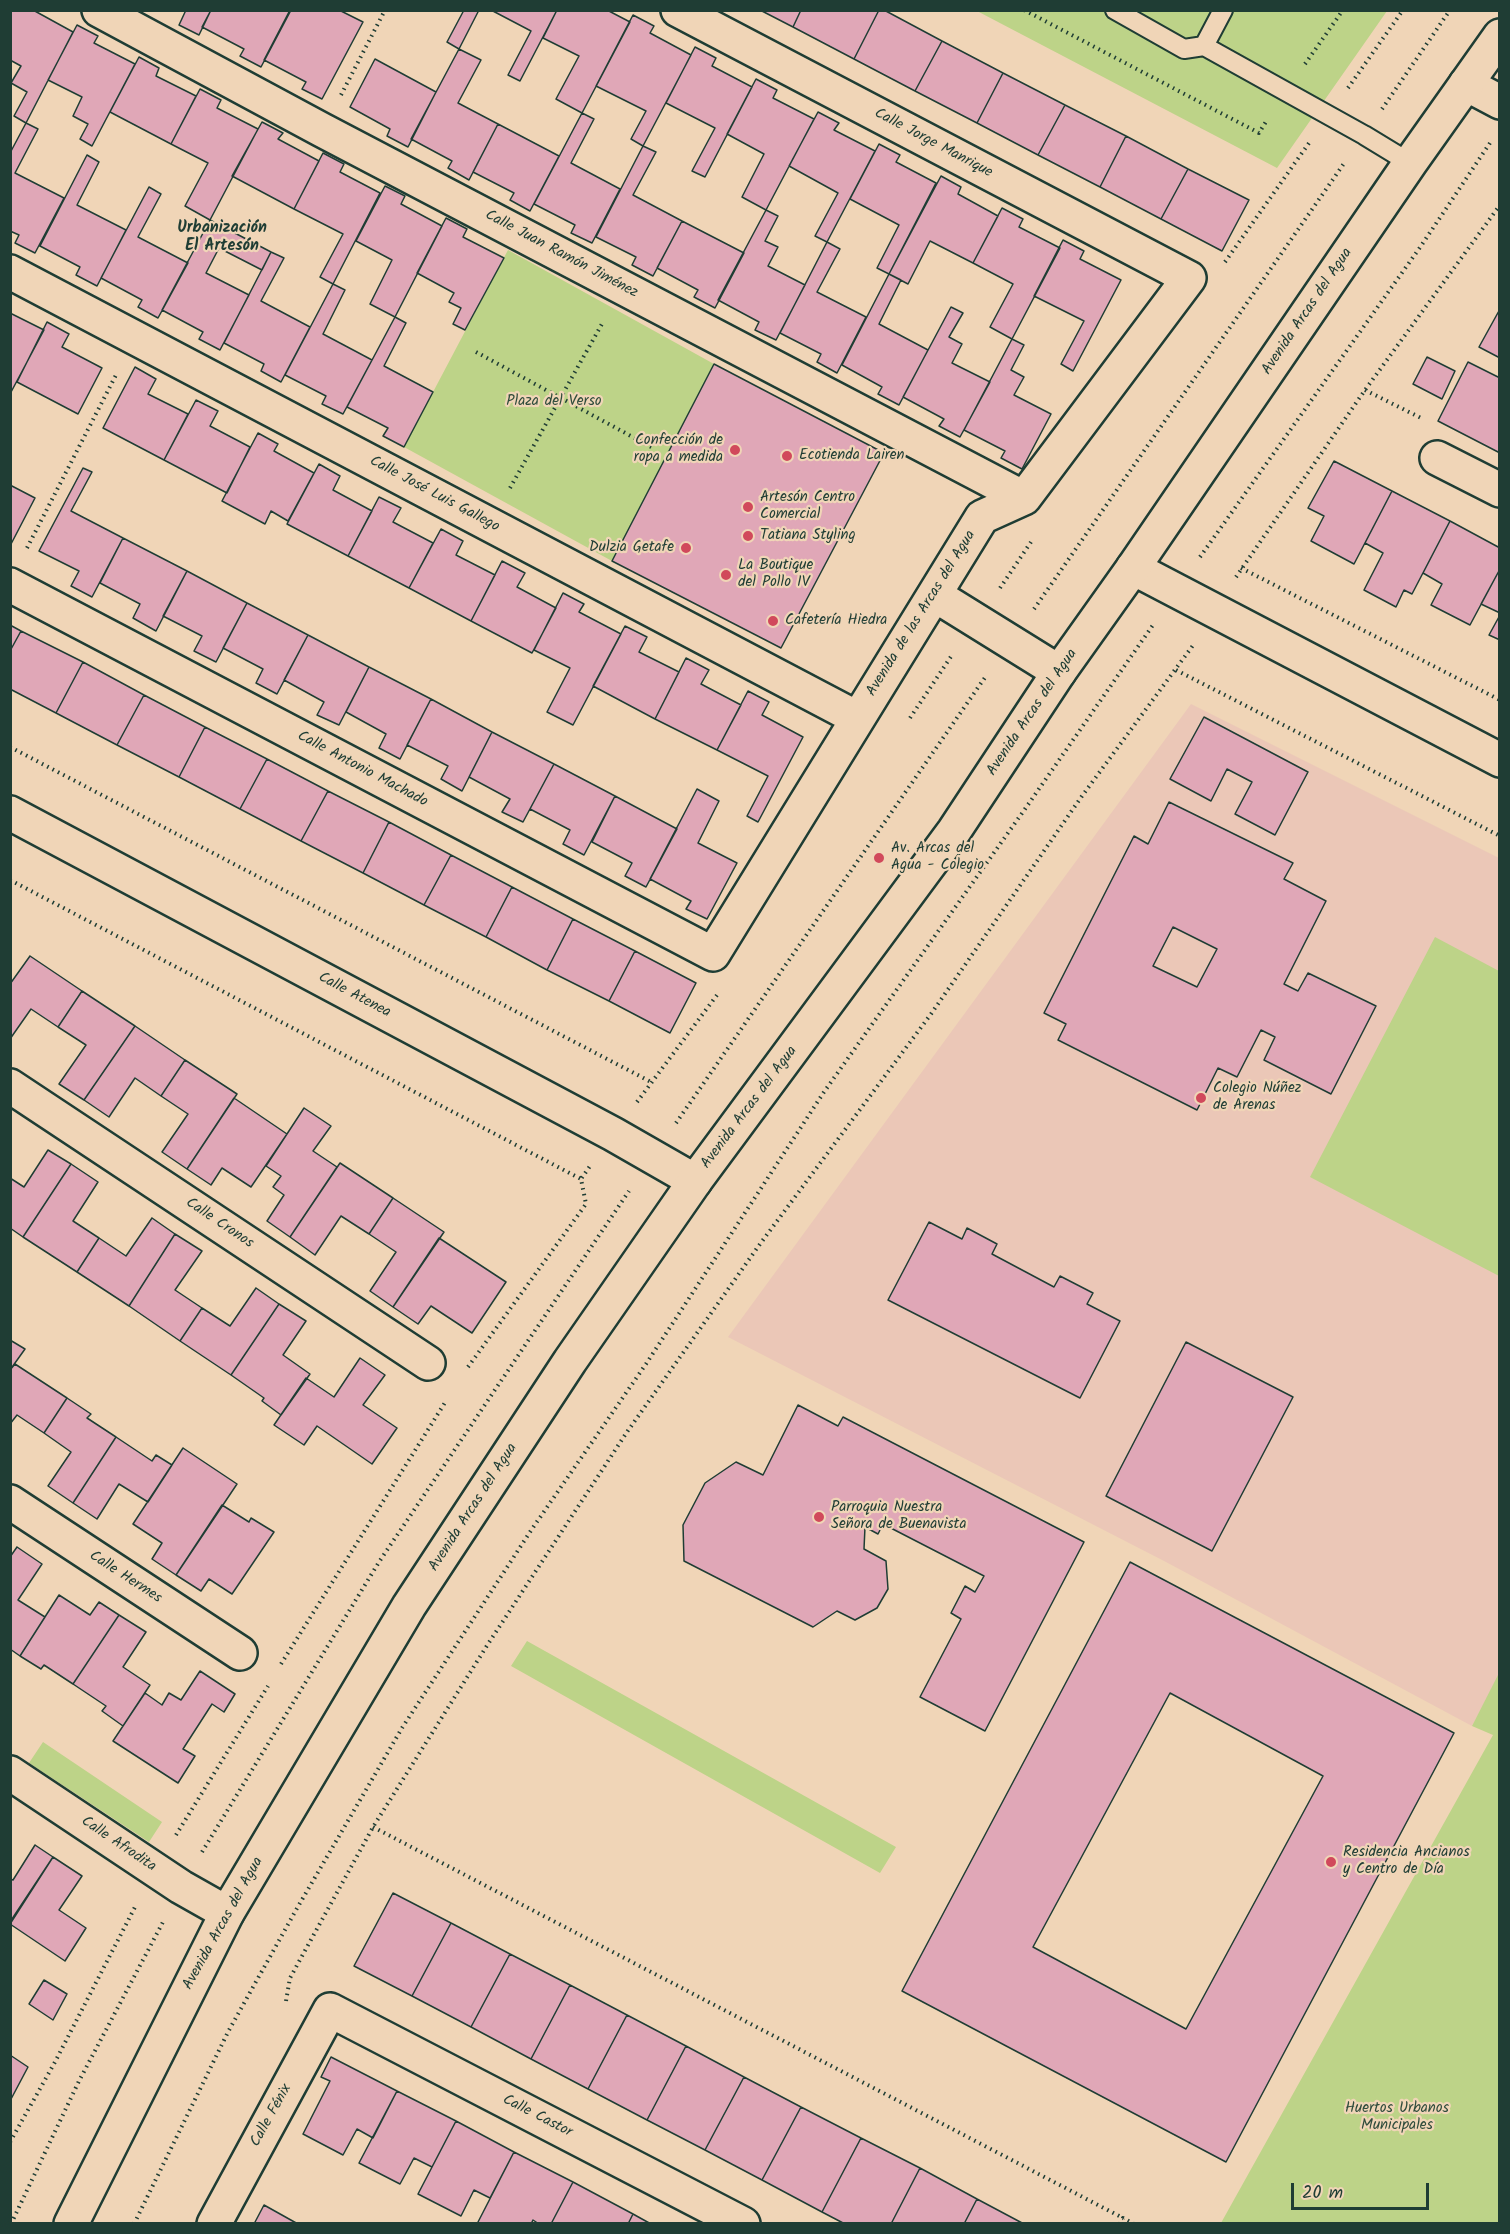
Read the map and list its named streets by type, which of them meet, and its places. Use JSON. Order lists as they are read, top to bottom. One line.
{"streets":{"street":["Calle Jorge Manrique","Calle Juan Ramón Jiménez","Avenida Arcas del Agua","Calle José Luis Gallego","Avenida de las Arcas del Agua","Calle Antonio Machado","Calle Atenea","Calle Cronos","Calle Hermes","Calle Afrodita","Calle Fénix","Calle Castor"]},"crossings":[["Calle Jorge Manrique","Avenida de las Arcas del Agua"],["Calle Juan Ramón Jiménez","Avenida de las Arcas del Agua"],["Avenida Arcas del Agua","Calle Atenea"],["Avenida Arcas del Agua","Calle Afrodita"],["Calle José Luis Gallego","Avenida de las Arcas del Agua"],["Avenida de las Arcas del Agua","Calle Antonio Machado"],["Calle Fénix","Calle Castor"]],"districts":["Urbanización El Artesón"],"parks":["Plaza del Verso","Huertos Urbanos Municipales"],"places":["Confección de ropa a medida","Ecotienda Lairen","Artesón Centro Comercial","Tatiana Styling","Dulzia Getafe","La Boutique del Pollo IV","Cafetería Hiedra","Av. Arcas del Agua - Colegio","Colegio Núñez de Arenas","Parroquia Nuestra Señora de Buenavista","Residencia Ancianos y Centro de Día"],"scale_bar":"20 m"}
